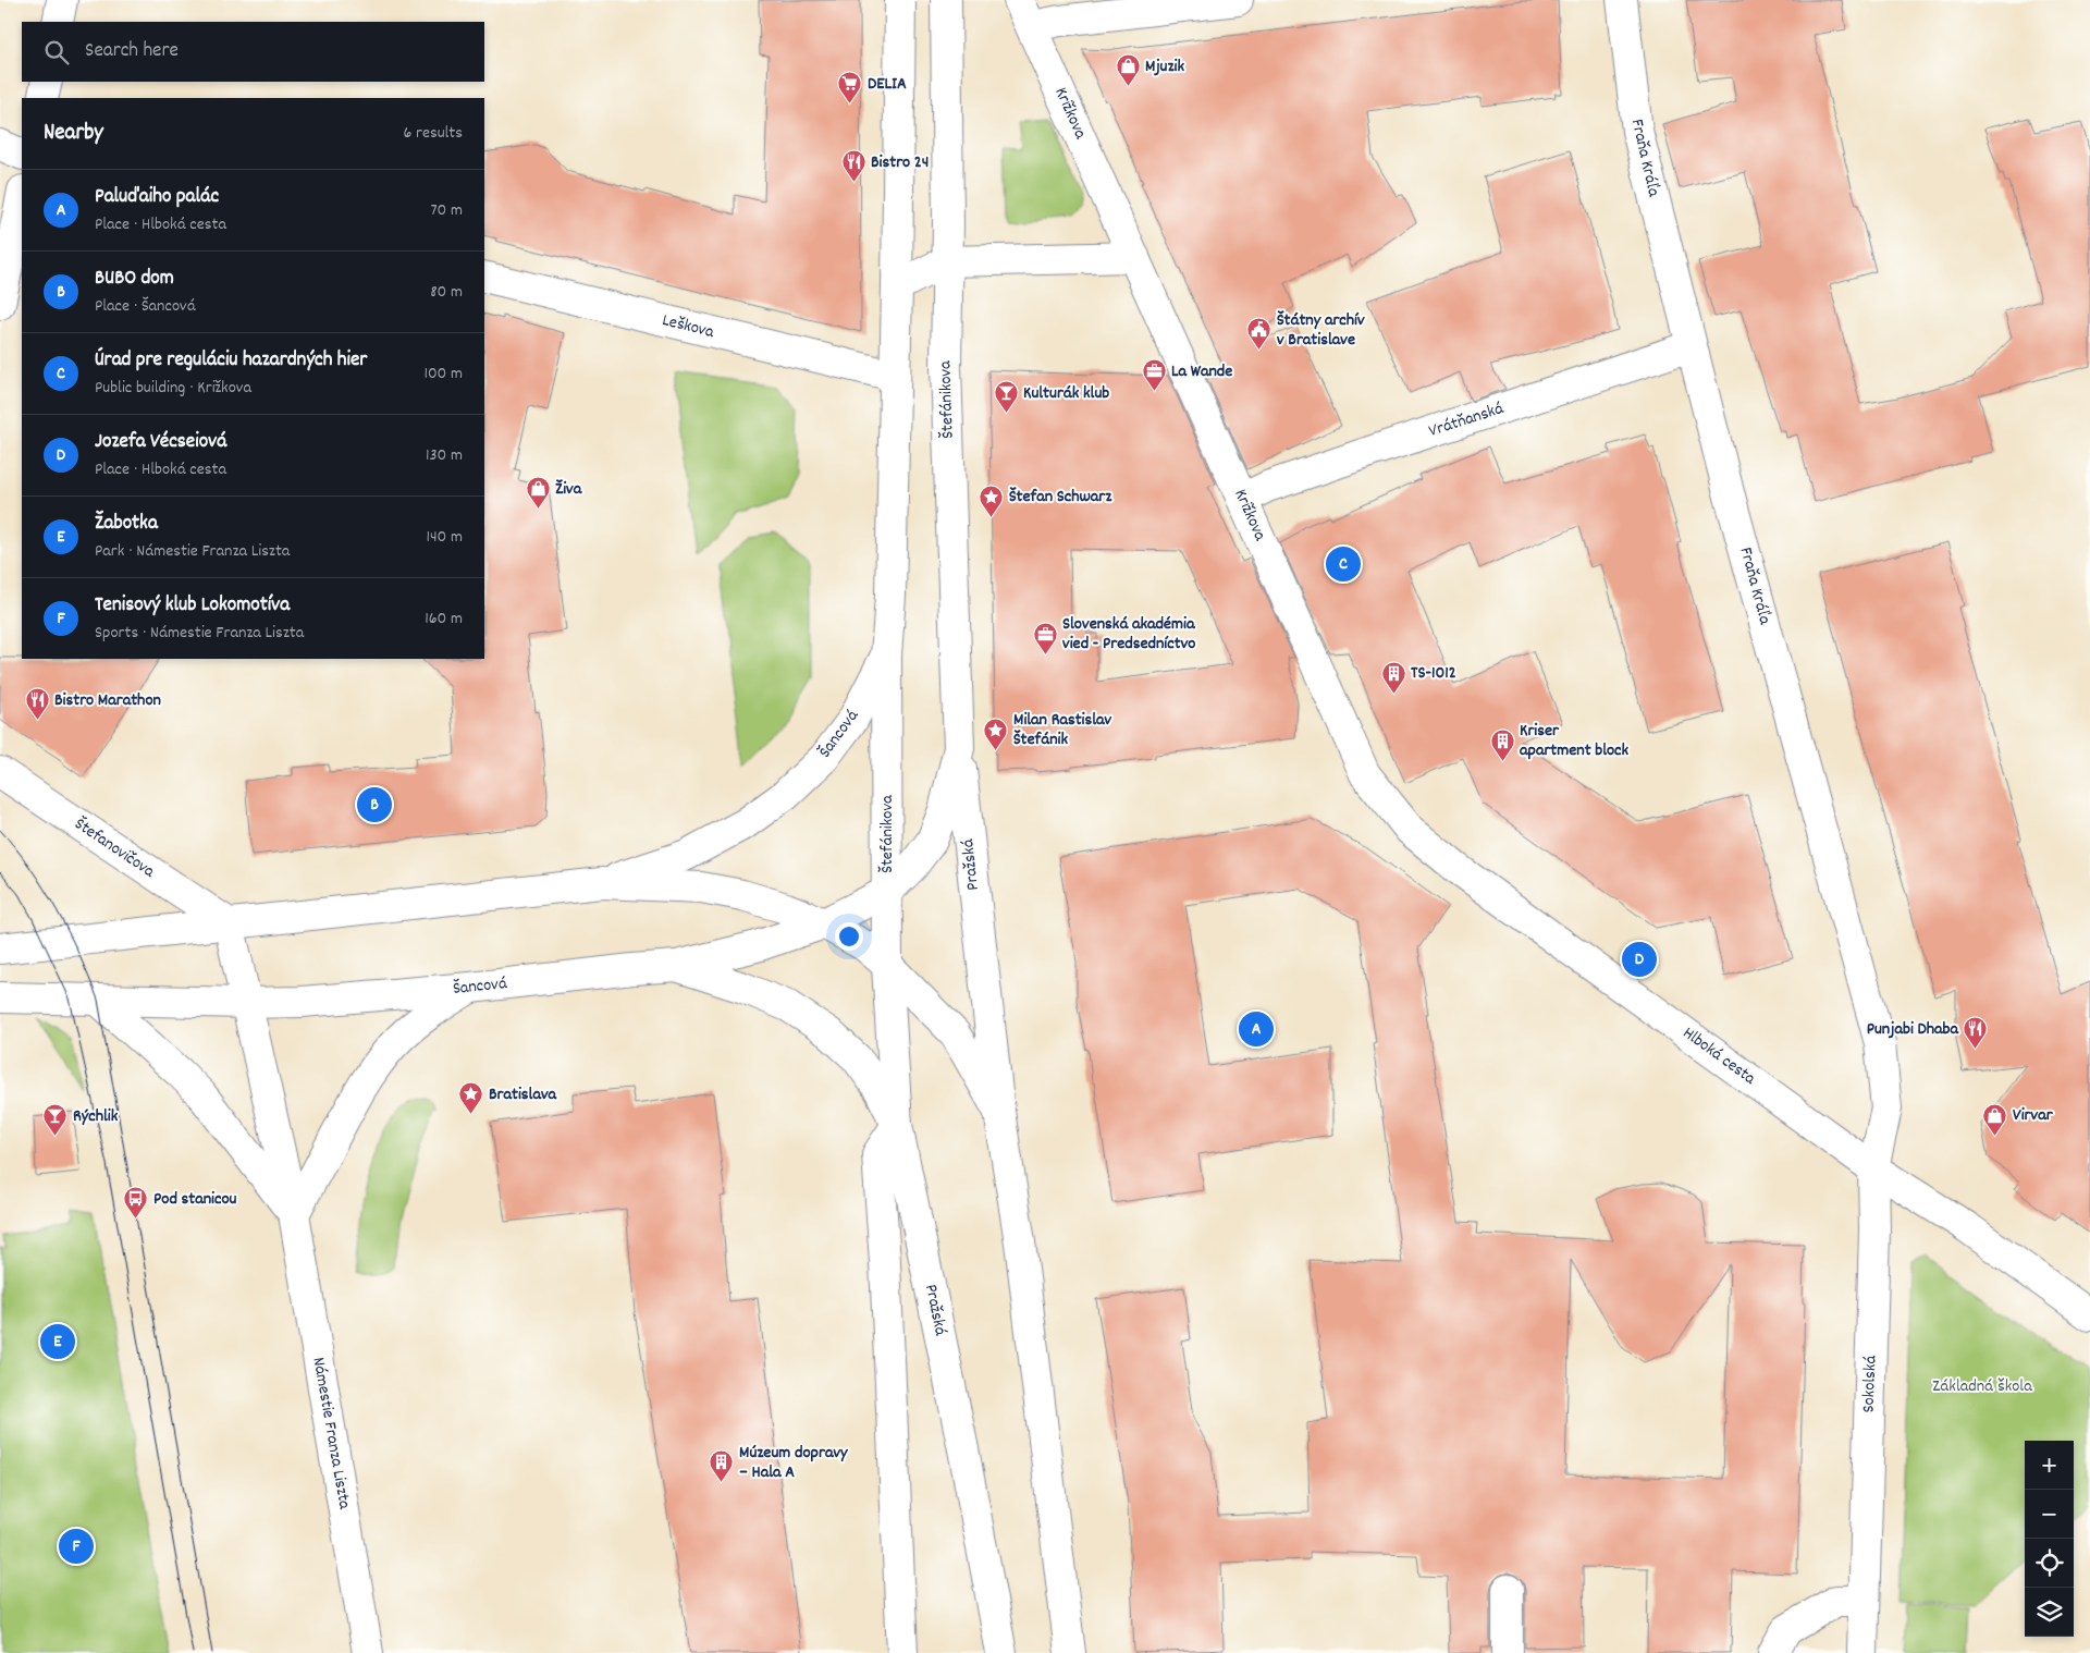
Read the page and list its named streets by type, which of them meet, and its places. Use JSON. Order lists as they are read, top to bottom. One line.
{"streets":{"street":["Križkova","Fraňa Kráľa","Leškova","Štefánikova","Vrátňanská","Šancová","Štefanovičova","Pražská","Hlboká cesta","Sokolská","Námestie Franza Liszta"]},"crossings":[["Križkova","Vrátňanská"],["Križkova","Hlboká cesta"],["Fraňa Kráľa","Vrátňanská"],["Fraňa Kráľa","Hlboká cesta"],["Fraňa Kráľa","Sokolská"],["Leškova","Štefánikova"],["Štefánikova","Šancová"],["Štefánikova","Pražská"],["Šancová","Štefanovičova"],["Šancová","Pražská"],["Šancová","Námestie Franza Liszta"],["Štefanovičova","Námestie Franza Liszta"],["Hlboká cesta","Sokolská"]],"parks":["Základná škola"],"places":{"shop":["Mjuzik","Živa","Virvar"],"supermarket":["DELIA"],"restaurant":["Bistro 24","Bistro Marathon","Punjabi Dhaba"],"public building":["Štátny archív v Bratislave"],"office":["La Wande","Slovenská akadémia vied - Predsedníctvo"],"bar":["Kulturák klub","Rýchlik"],"place":["Štefan Schwarz","Milan Rastislav Štefánik","Bratislava"],"building":["TS-1012","Kriser apartment block","Múzeum dopravy – Hala A"],"bus stop":["Pod stanicou"]},"page":{"search":"Search here","heading":["Nearby","6 results"],"list":[{"mark":"A","name":"Paluďaiho palác","note":"Place · Hlboká cesta","value":"70 m"},{"mark":"B","name":"BUBO dom","note":"Place · Šancová","value":"80 m"},{"mark":"C","name":"Úrad pre reguláciu hazardných hier","note":"Public building · Križkova","value":"100 m"},{"mark":"D","name":"Jozefa Vécseiová","note":"Place · Hlboká cesta","value":"130 m"},{"mark":"E","name":"Žabotka","note":"Park · Námestie Franza Liszta","value":"140 m"},{"mark":"F","name":"Tenisový klub Lokomotíva","note":"Sports · Námestie Franza Liszta","value":"160 m"}],"pins":["C","B","D","A","E","F"],"map_buttons":["+","−"]}}
